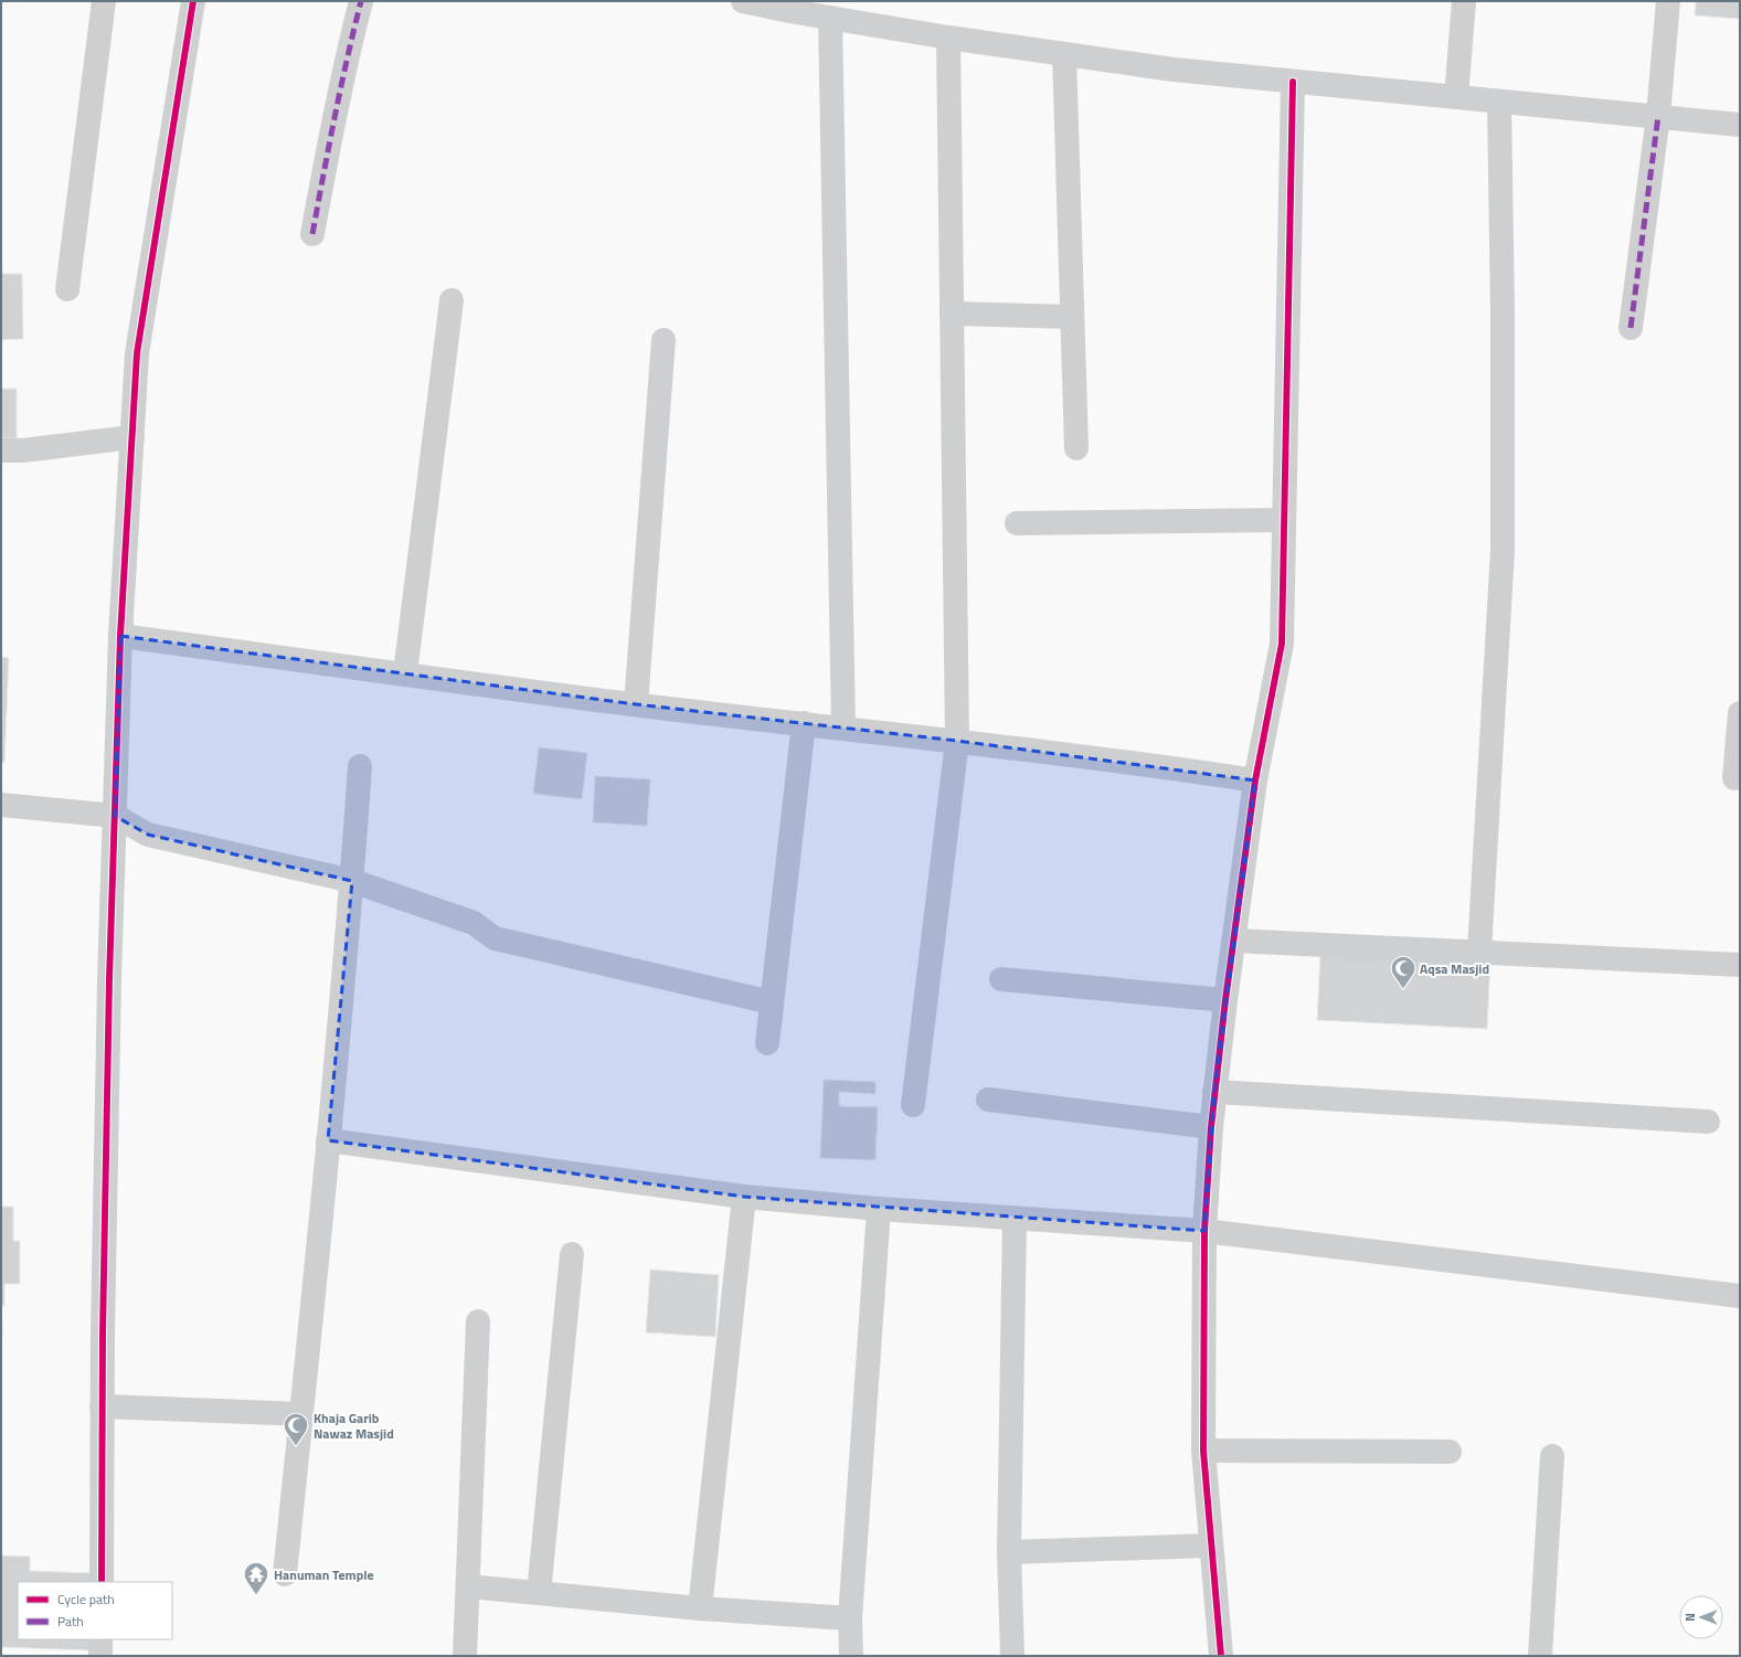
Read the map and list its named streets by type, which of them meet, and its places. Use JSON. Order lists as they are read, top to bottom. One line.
{"places":{"mosque":["Aqsa Masjid","Khaja Garib Nawaz Masjid"],"temple":["Hanuman Temple"]},"legend":["Cycle path","Path"],"north":"left"}
